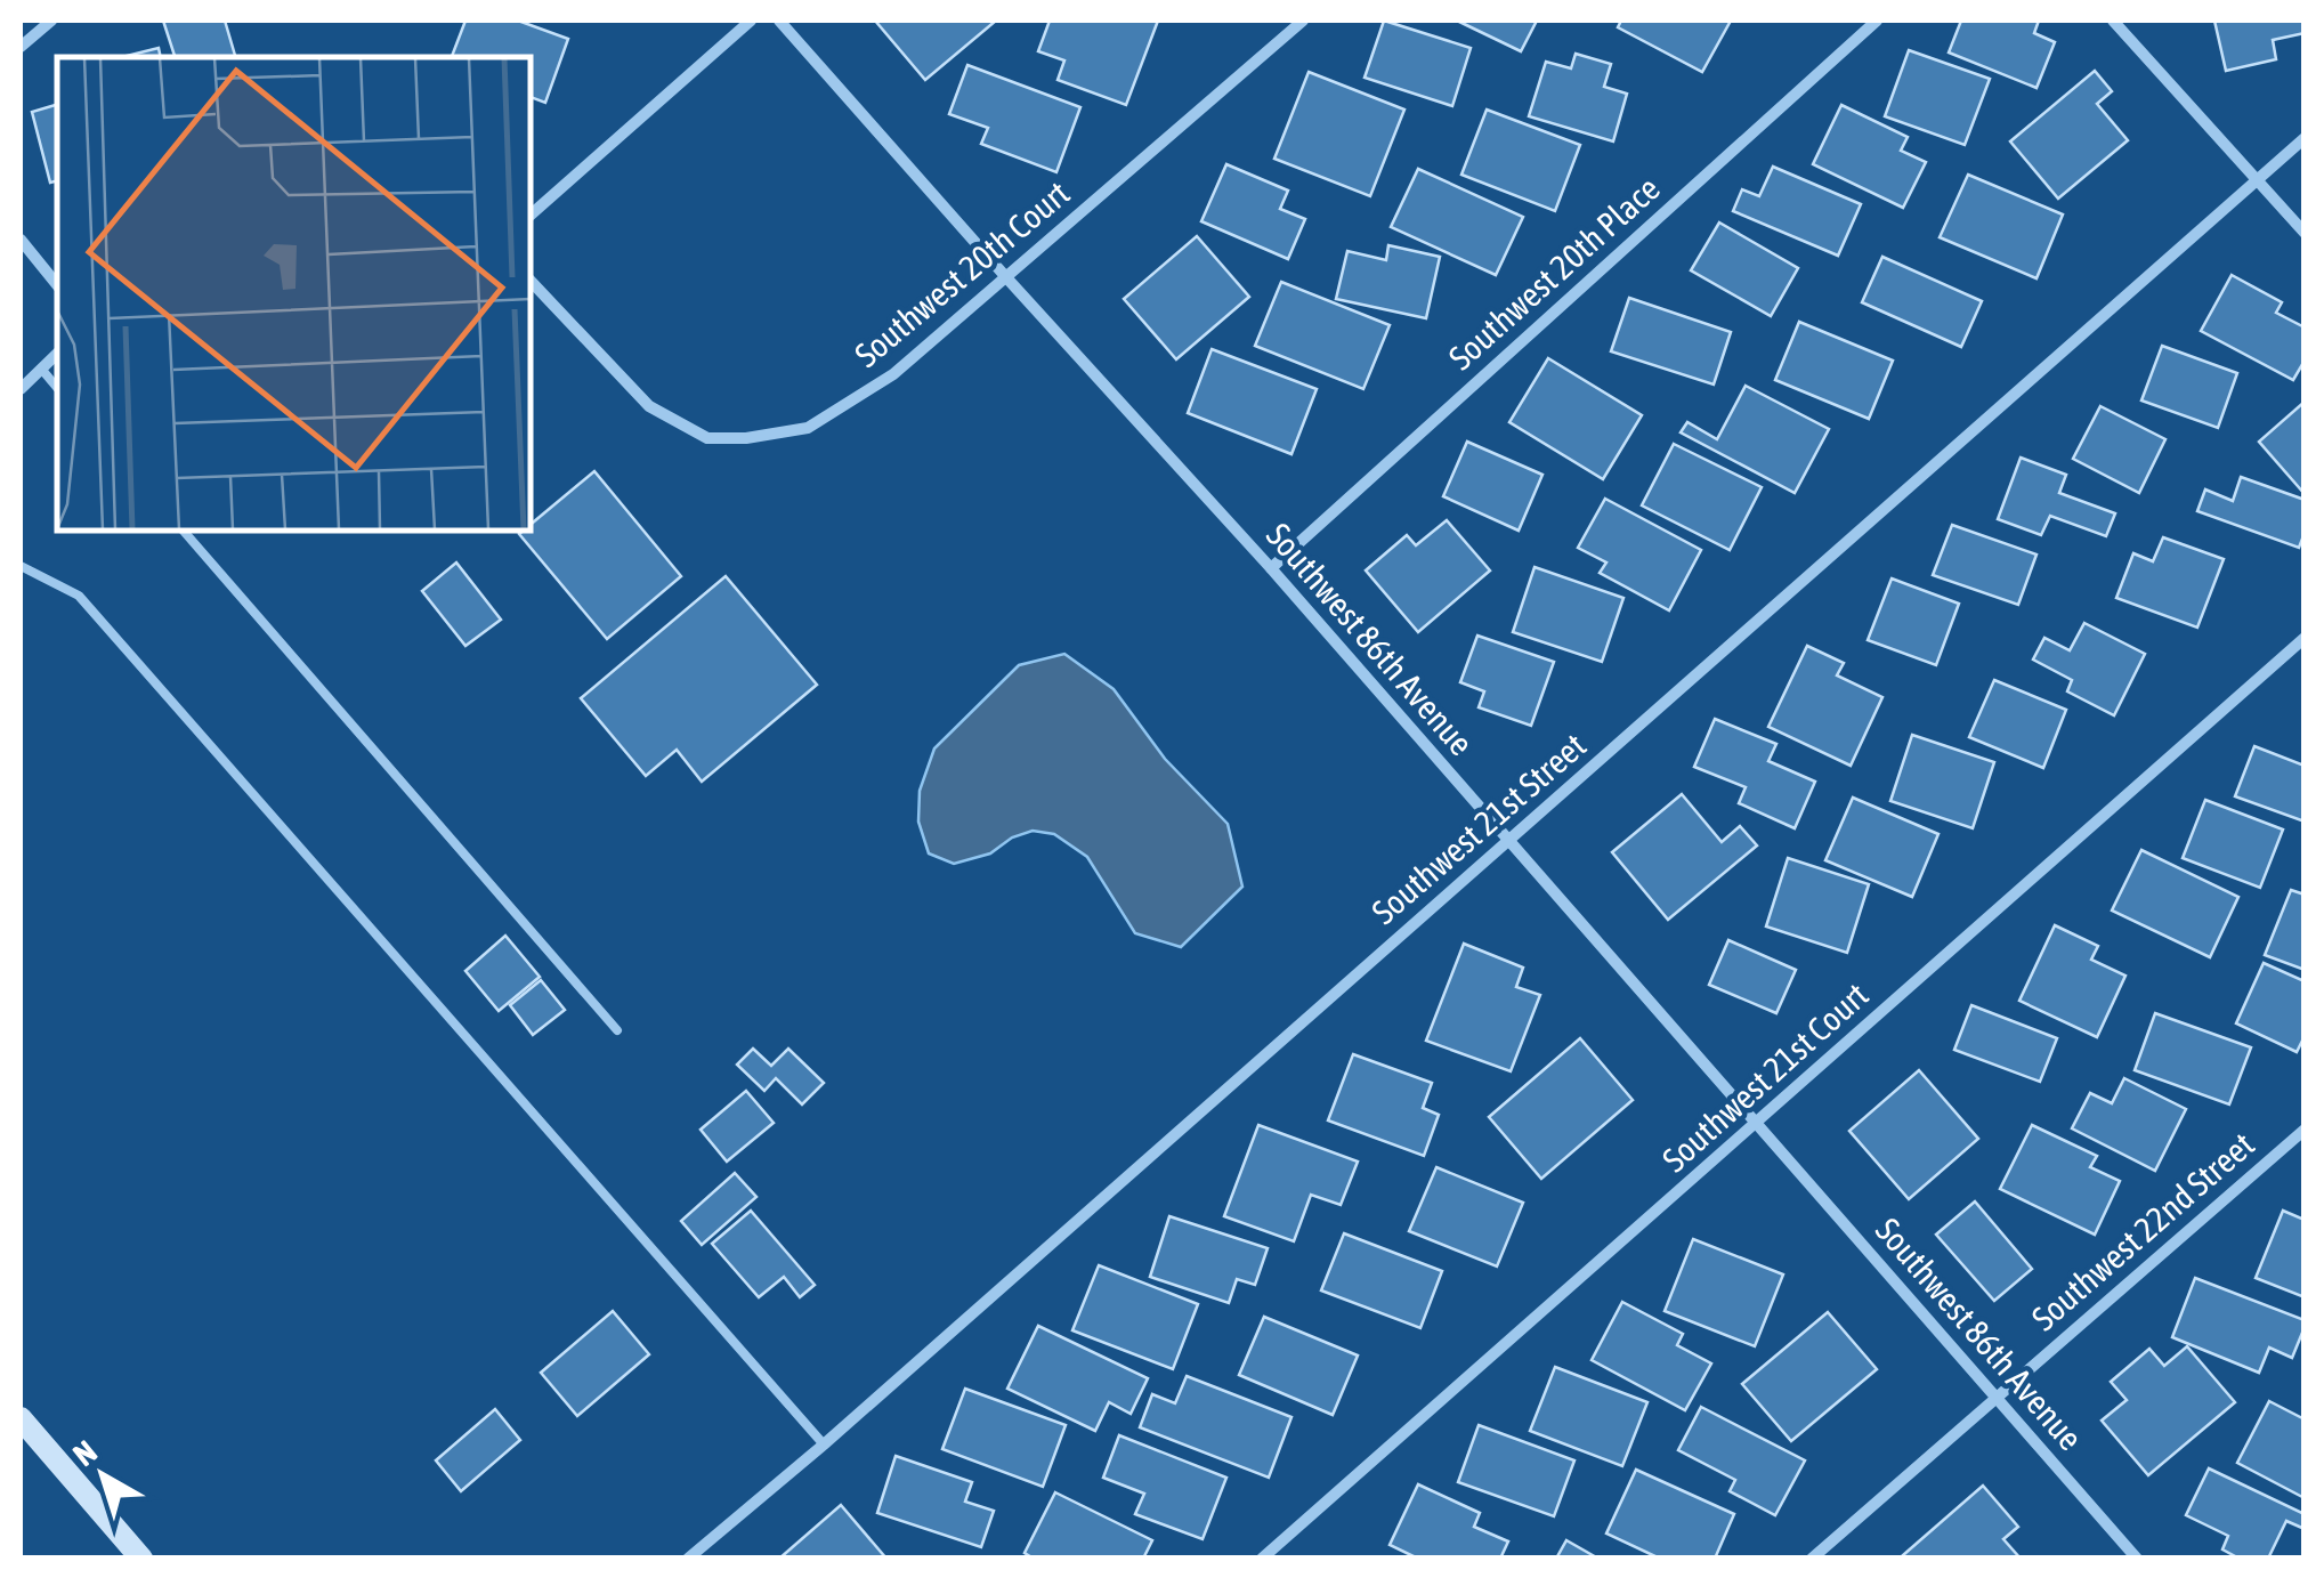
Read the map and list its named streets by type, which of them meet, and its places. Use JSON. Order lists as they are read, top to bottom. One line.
{"streets":{"street":["Southwest 20th Place","Southwest 20th Court","Southwest 86th Avenue","Southwest 21st Street","Southwest 21st Court","Southwest 22nd Street"]},"crossings":[["Southwest 20th Place","Southwest 86th Avenue"],["Southwest 20th Court","Southwest 86th Avenue"],["Southwest 86th Avenue","Southwest 21st Street"],["Southwest 86th Avenue","Southwest 21st Court"],["Southwest 86th Avenue","Southwest 22nd Street"]],"north":"top left"}
